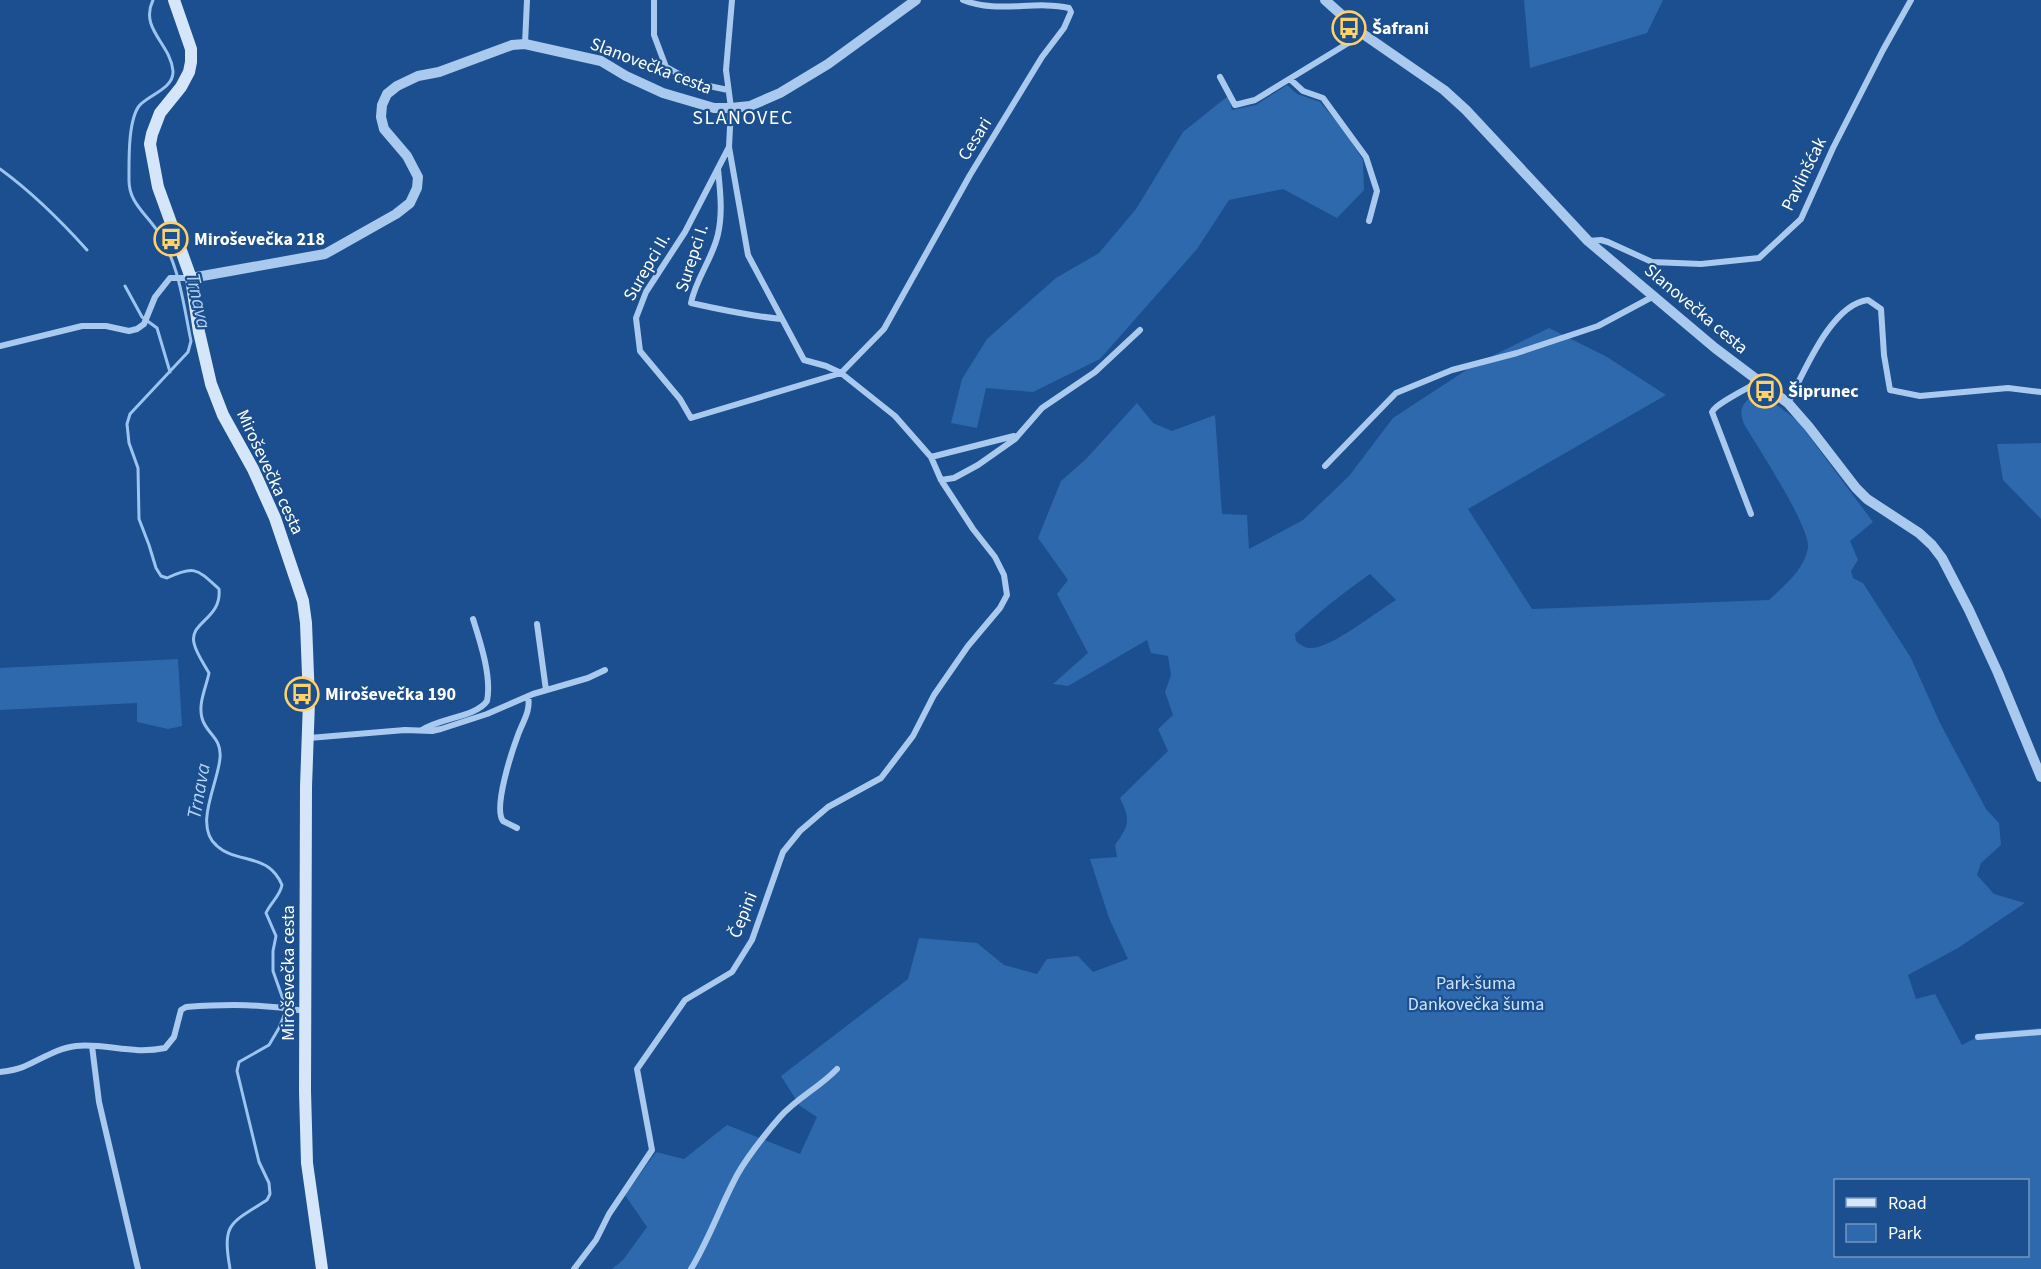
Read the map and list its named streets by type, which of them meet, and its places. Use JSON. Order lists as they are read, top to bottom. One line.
{"streets":{"main road":["Miroševečka cesta"],"street":["Slanovečka cesta","Cesari","Pavlinšćak","Surepci I.","Surepci II.","Čepini"]},"crossings":[["Slanovečka cesta","Pavlinšćak"],["Slanovečka cesta","Miroševečka cesta"],["Cesari","Surepci II."],["Surepci I.","Surepci II."]],"districts":["SLANOVEC"],"water":["Trnava"],"parks":["Park-šuma Dankovečka šuma"],"places":{"bus stop":["Šafrani","Miroševečka 218","Šiprunec","Miroševečka 190"]},"legend":["Road","Park"]}
